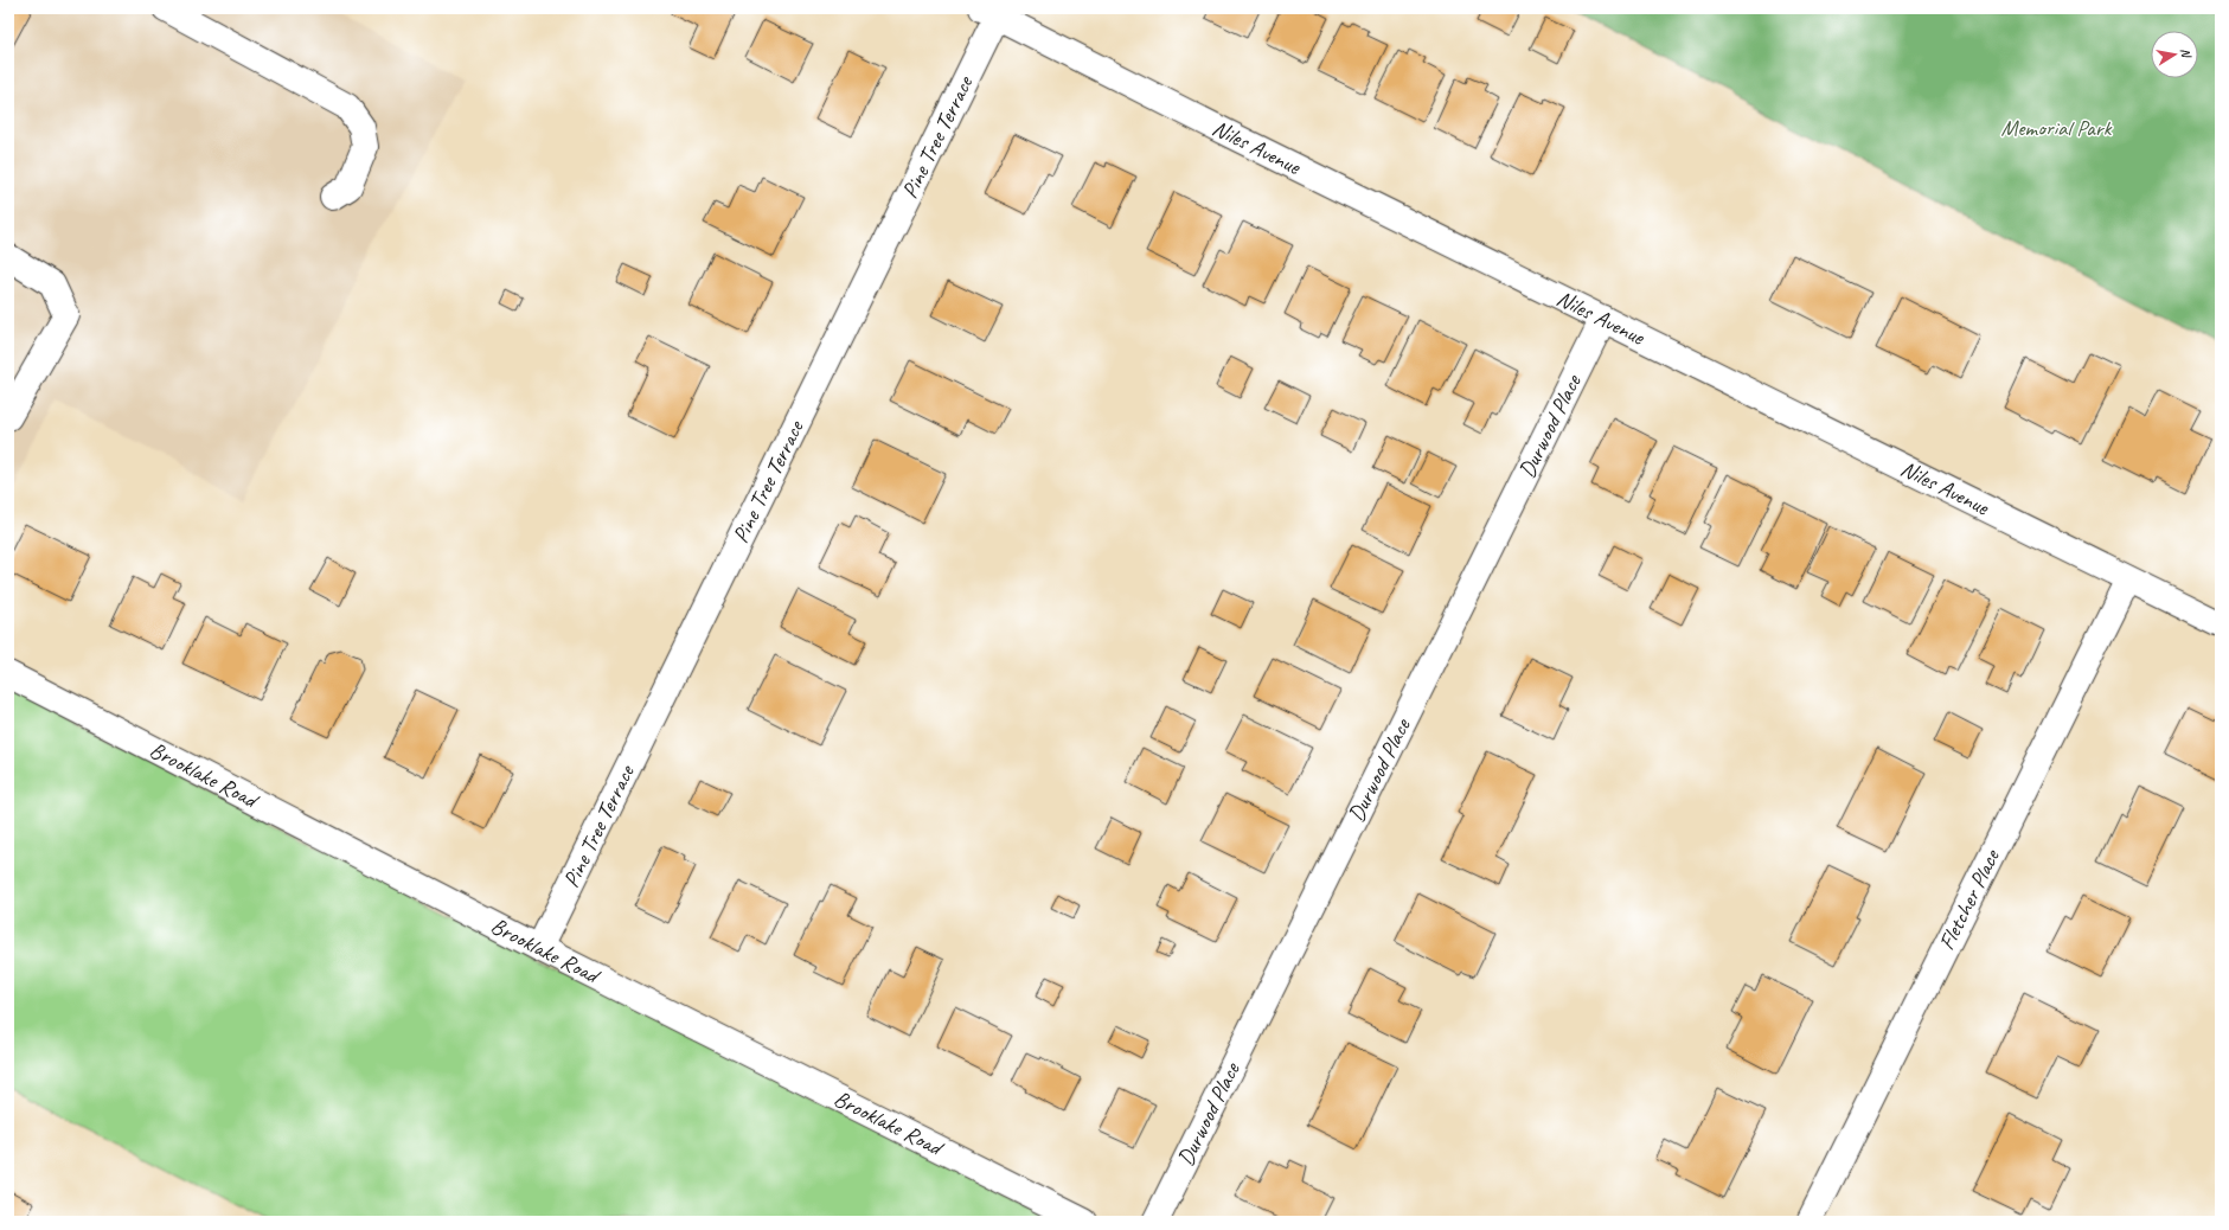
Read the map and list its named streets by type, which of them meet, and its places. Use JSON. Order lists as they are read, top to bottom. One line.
{"streets":{"street":["Pine Tree Terrace","Niles Avenue","Durwood Place","Brooklake Road","Fletcher Place"]},"crossings":[["Pine Tree Terrace","Niles Avenue"],["Pine Tree Terrace","Brooklake Road"],["Niles Avenue","Durwood Place"],["Niles Avenue","Fletcher Place"]],"parks":["Memorial Park"],"north":"right"}
